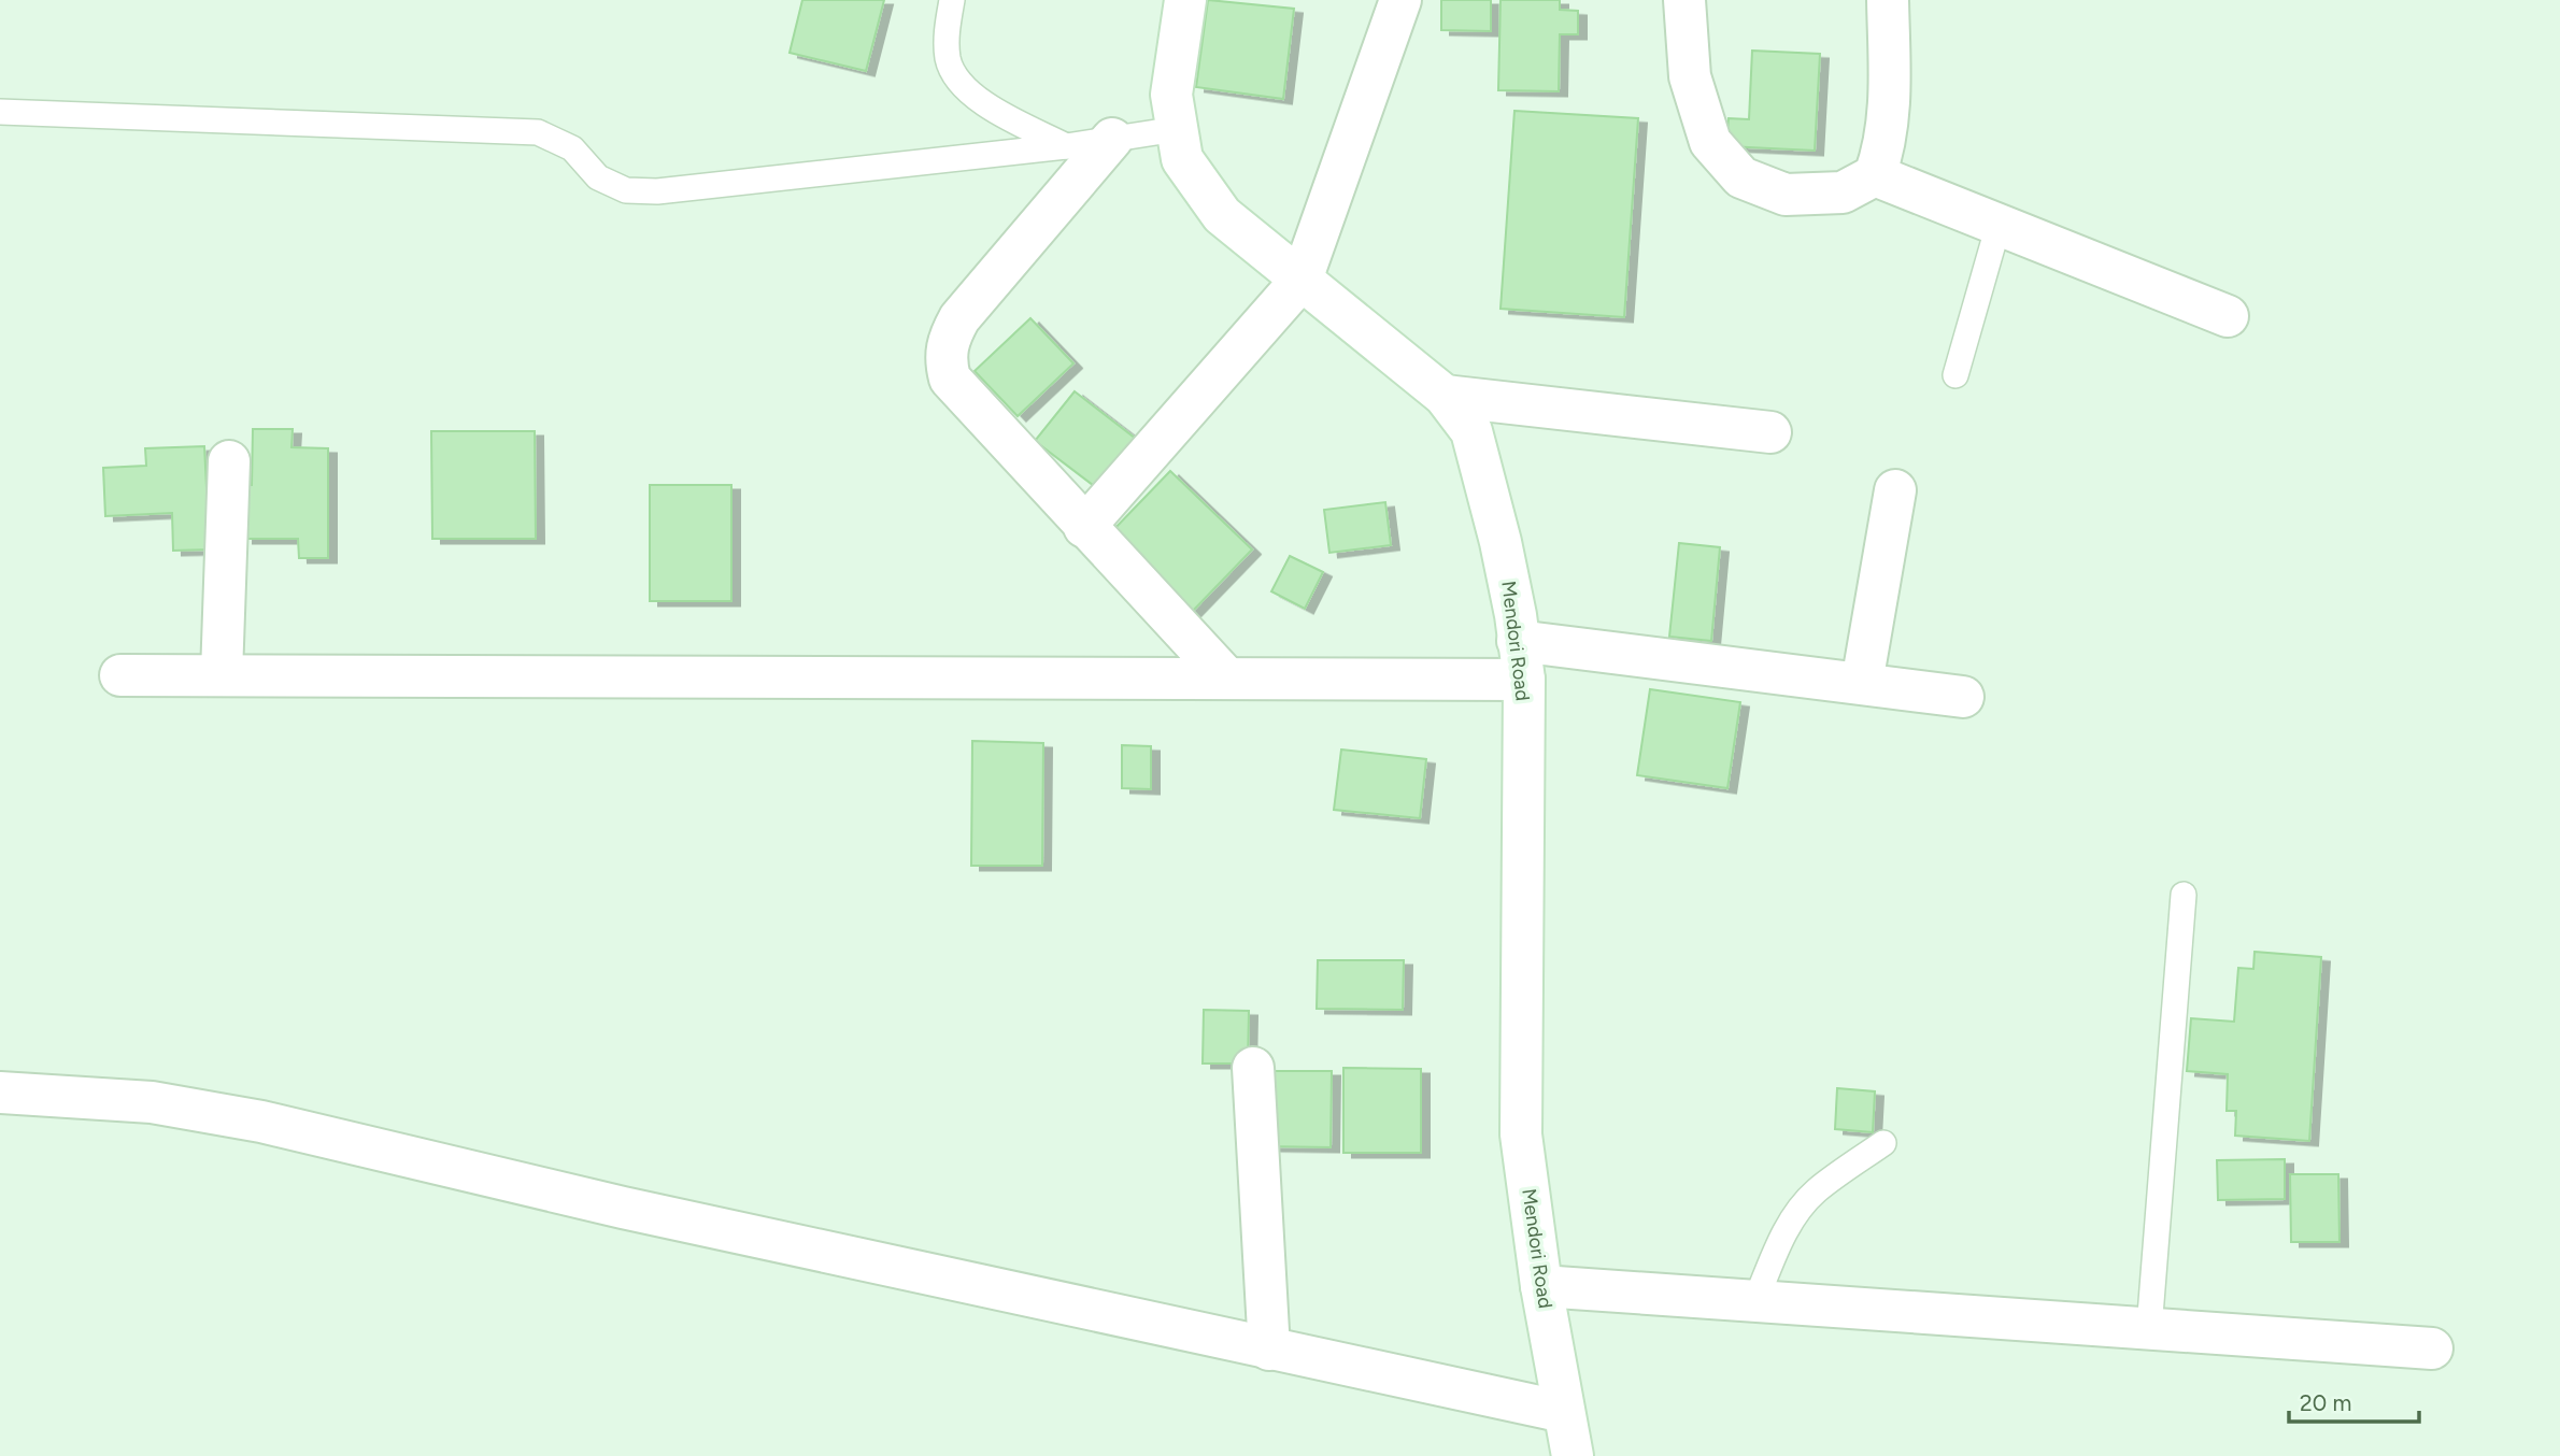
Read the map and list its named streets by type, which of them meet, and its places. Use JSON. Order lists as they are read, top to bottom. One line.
{"streets":{"street":["Mendori Road"]},"scale_bar":"20 m"}
